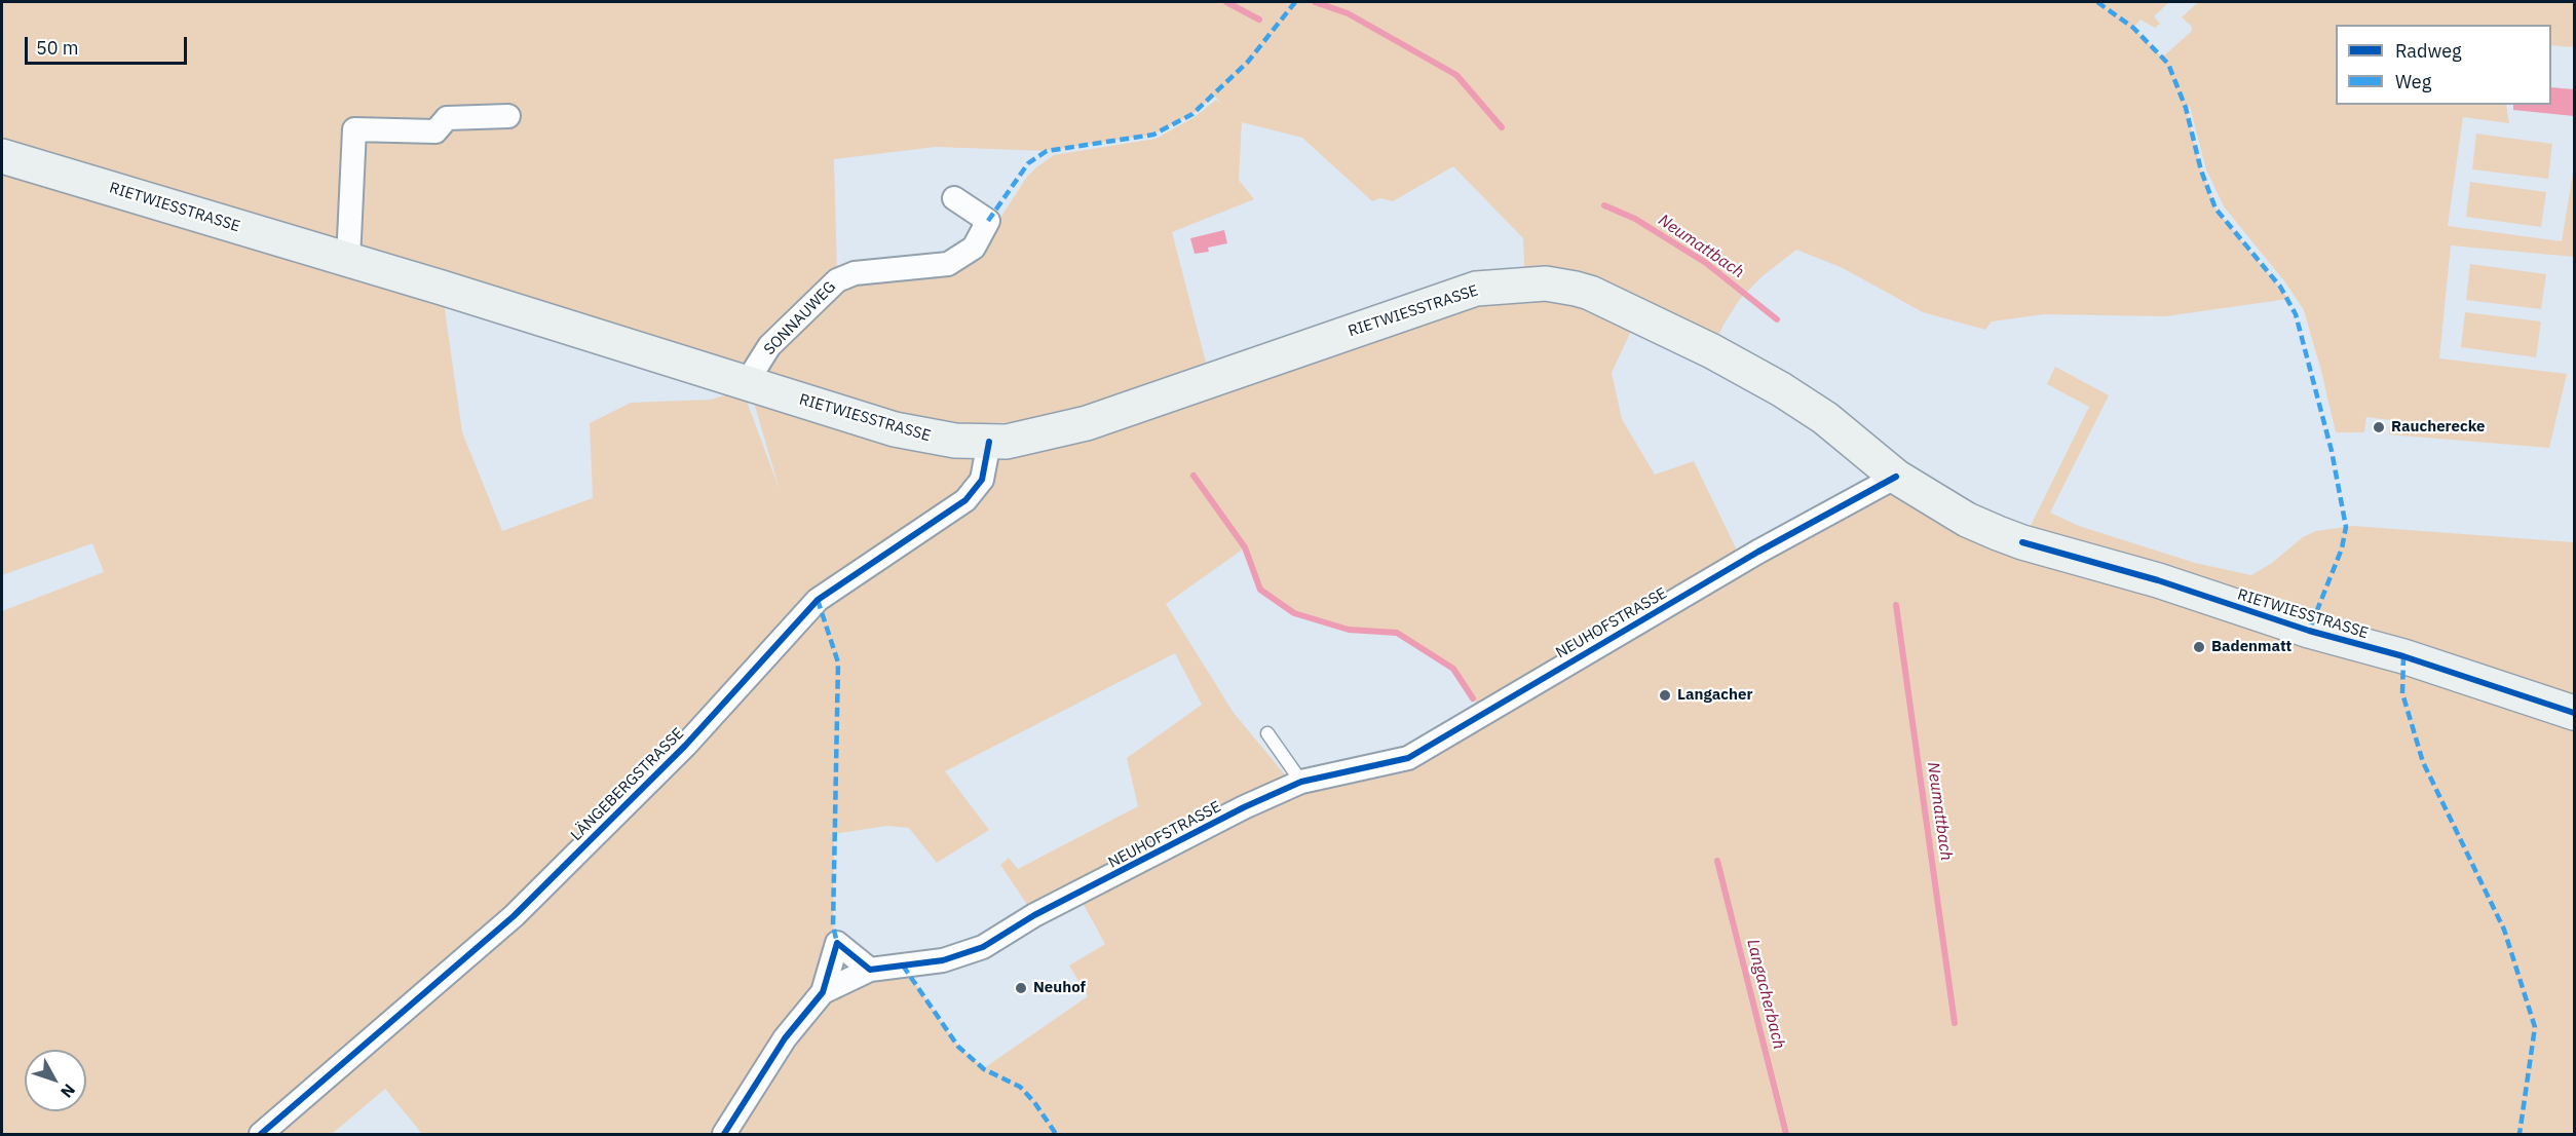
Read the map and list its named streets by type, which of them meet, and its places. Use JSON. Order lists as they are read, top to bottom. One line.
{"streets":{"main road":["RIETWIESSTRASSE"],"street":["SONNAUWEG","NEUHOFSTRASSE","LÄNGEBERGSTRASSE"]},"crossings":[["RIETWIESSTRASSE","SONNAUWEG"],["RIETWIESSTRASSE","NEUHOFSTRASSE"],["RIETWIESSTRASSE","LÄNGEBERGSTRASSE"]],"water":["Neumattbach","Langacherbach"],"places":["Raucherecke","Badenmatt","Langacher","Neuhof"],"legend":["Radweg","Weg"],"scale_bar":"50 m","north":"bottom right"}
